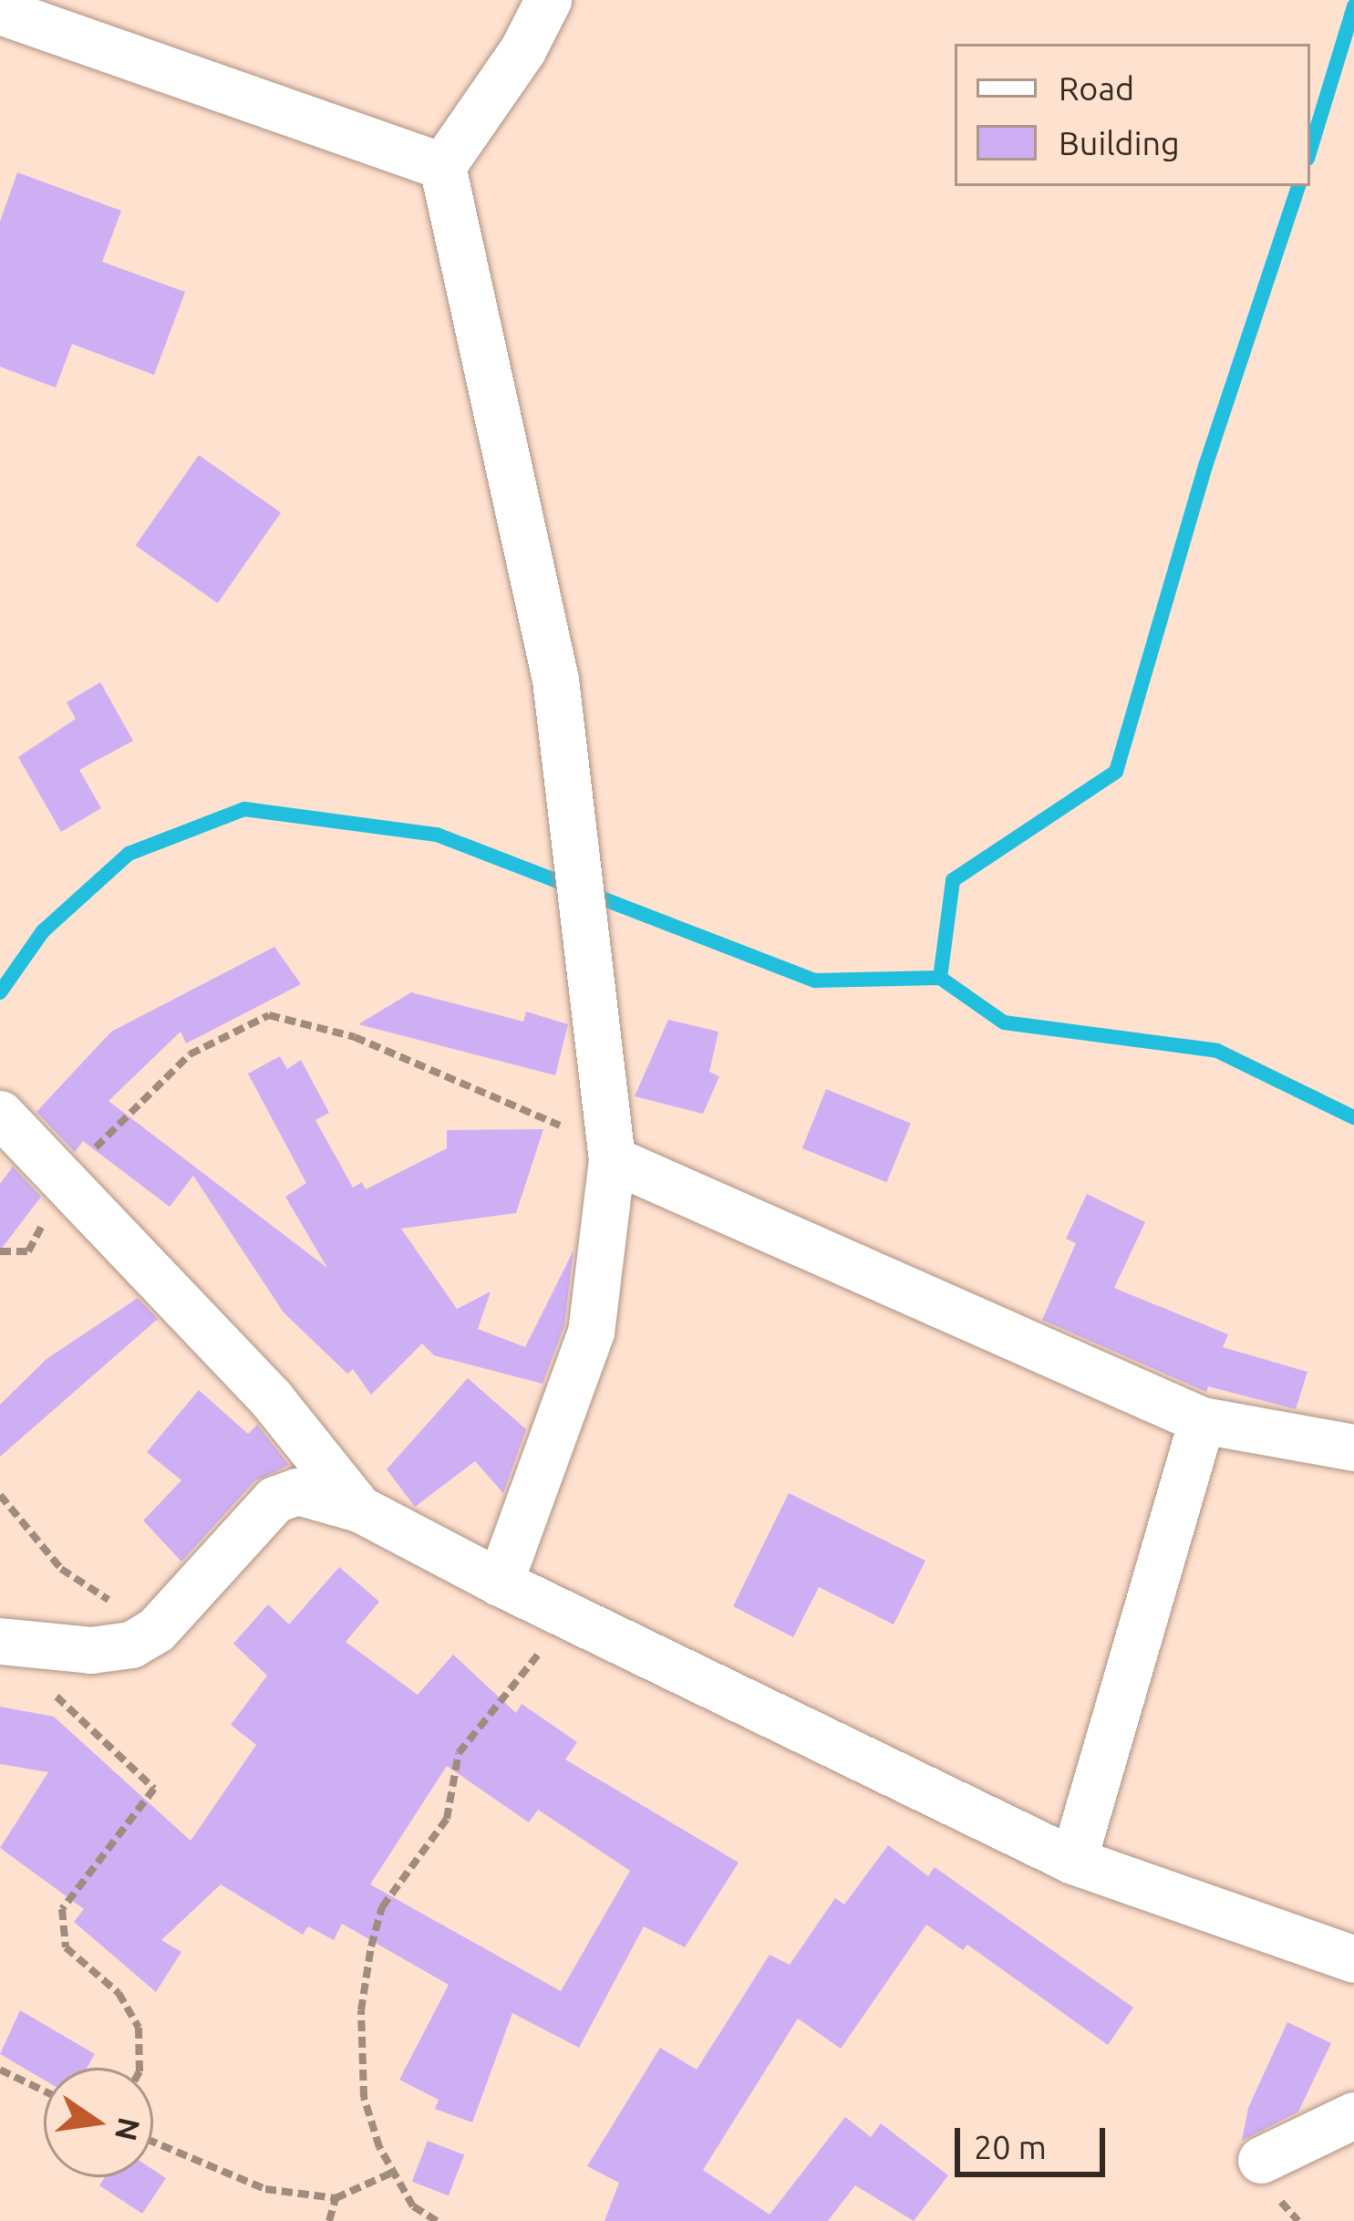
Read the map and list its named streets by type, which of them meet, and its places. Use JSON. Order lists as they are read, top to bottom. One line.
{"legend":["Road","Building"],"scale_bar":"20 m","north":"right"}
